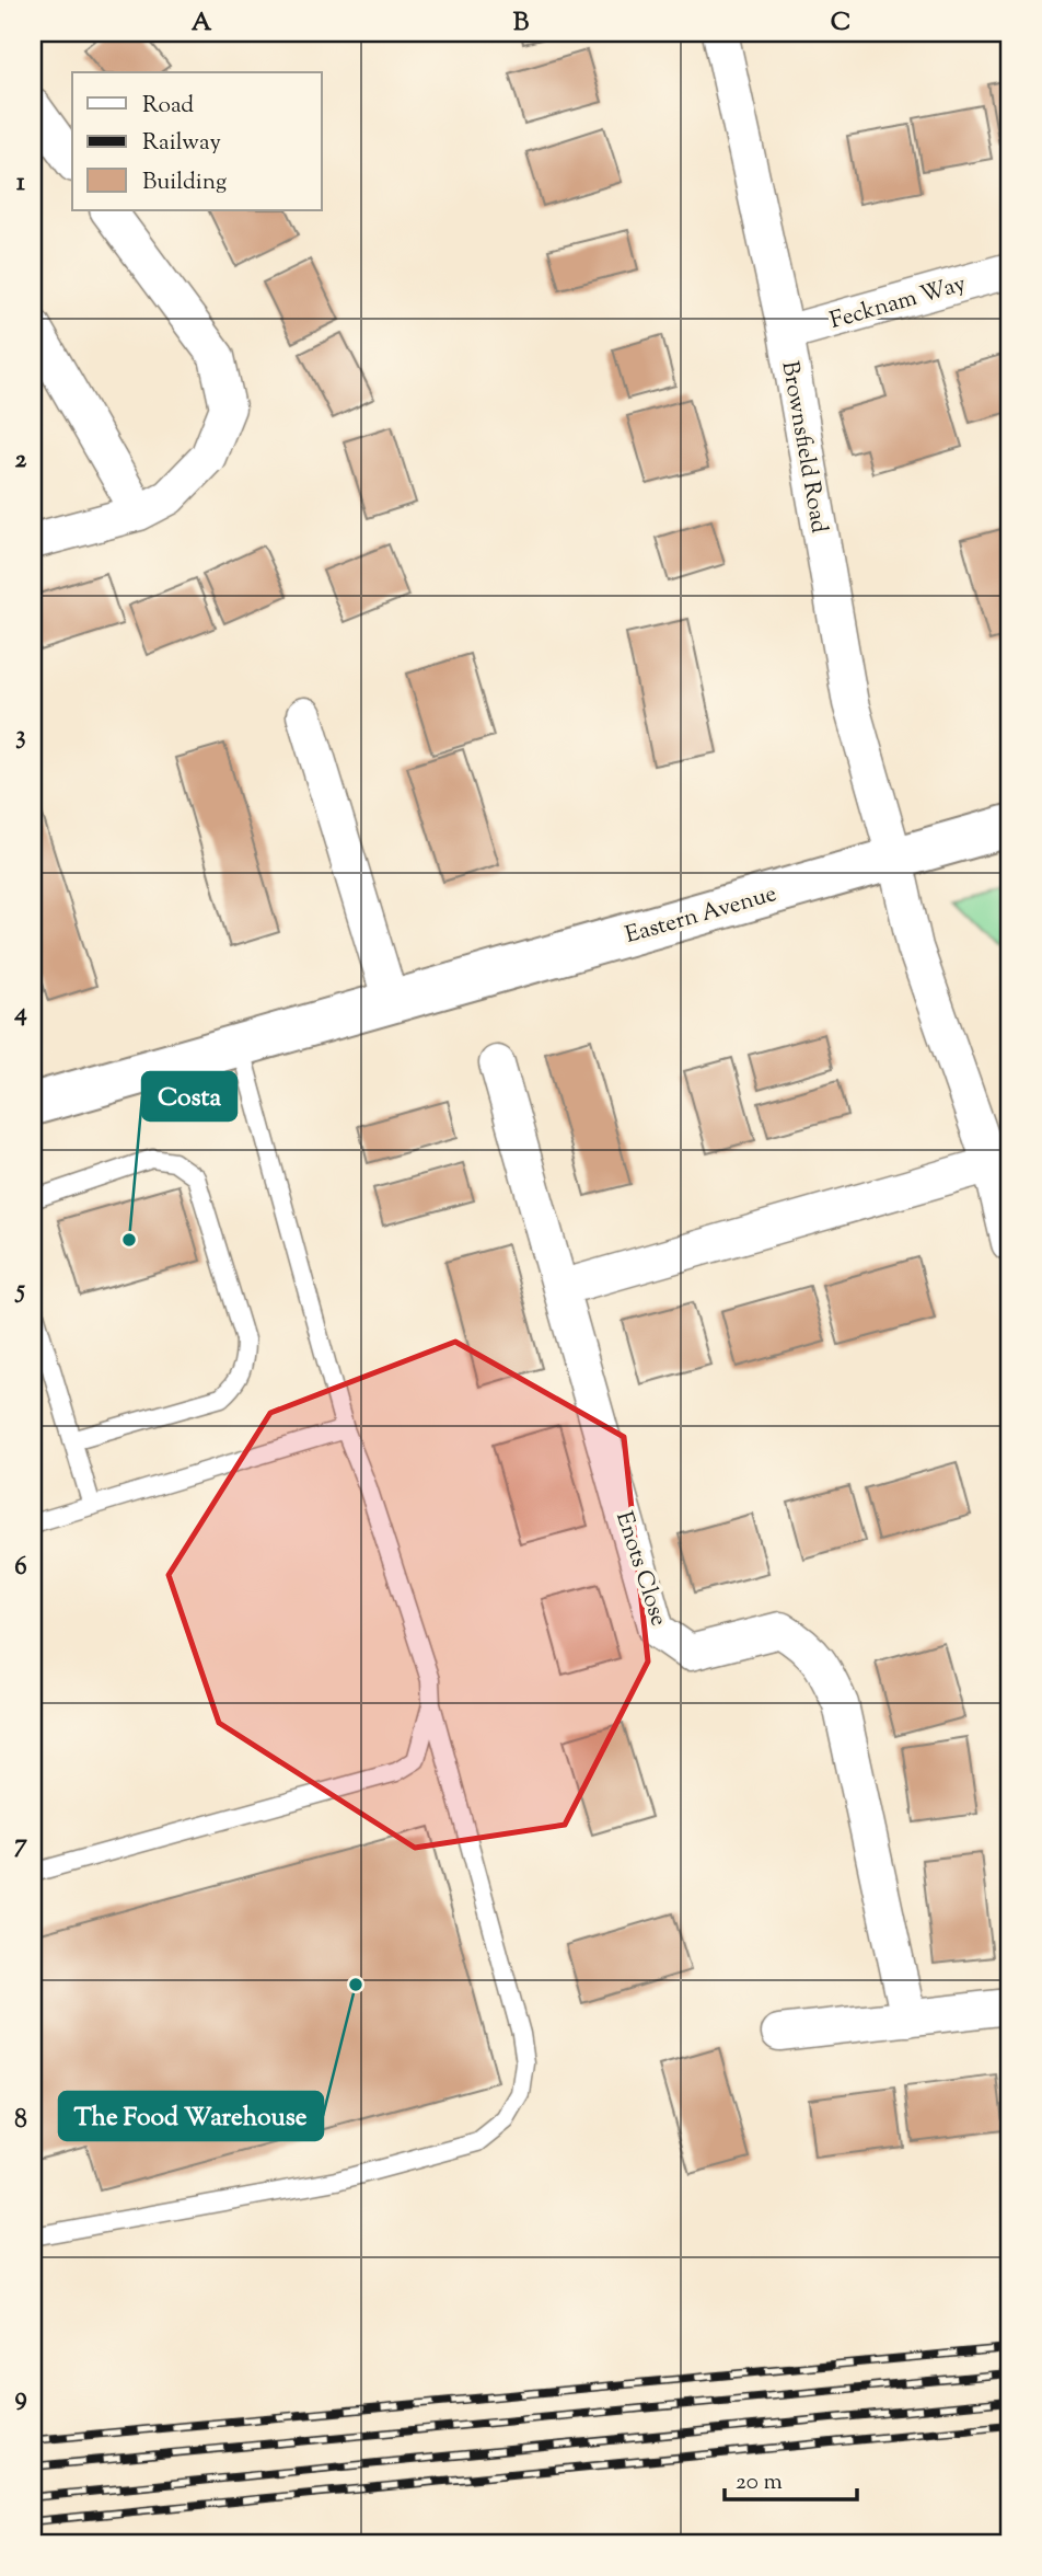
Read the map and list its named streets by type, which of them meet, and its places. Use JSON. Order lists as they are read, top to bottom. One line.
{"streets":{"highway":["Eastern Avenue"],"street":["Fecknam Way","Brownsfield Road","Enots Close"]},"crossings":[["Fecknam Way","Brownsfield Road"],["Brownsfield Road","Eastern Avenue"]],"places":["Costa","The Food Warehouse"],"legend":["Road","Railway","Building"],"scale_bar":"20 m","grid":{"columns":["A","B","C"],"rows":["1","2","3","4","5","6","7","8","9"]}}
